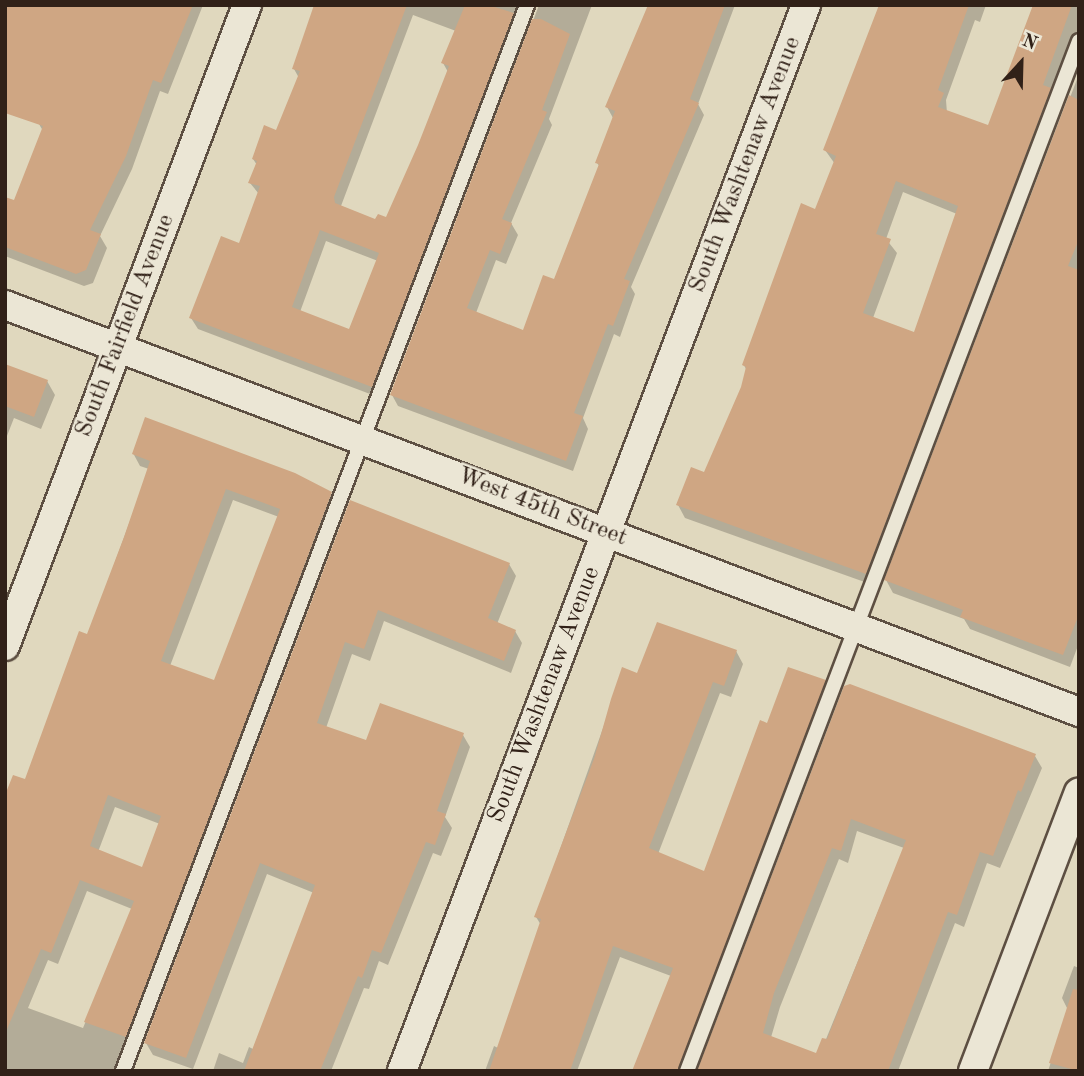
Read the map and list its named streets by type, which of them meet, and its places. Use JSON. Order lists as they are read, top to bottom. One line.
{"streets":{"street":["South Washtenaw Avenue","South Fairfield Avenue","West 45th Street"]},"crossings":[["South Washtenaw Avenue","West 45th Street"],["South Fairfield Avenue","West 45th Street"]],"north":"top"}
